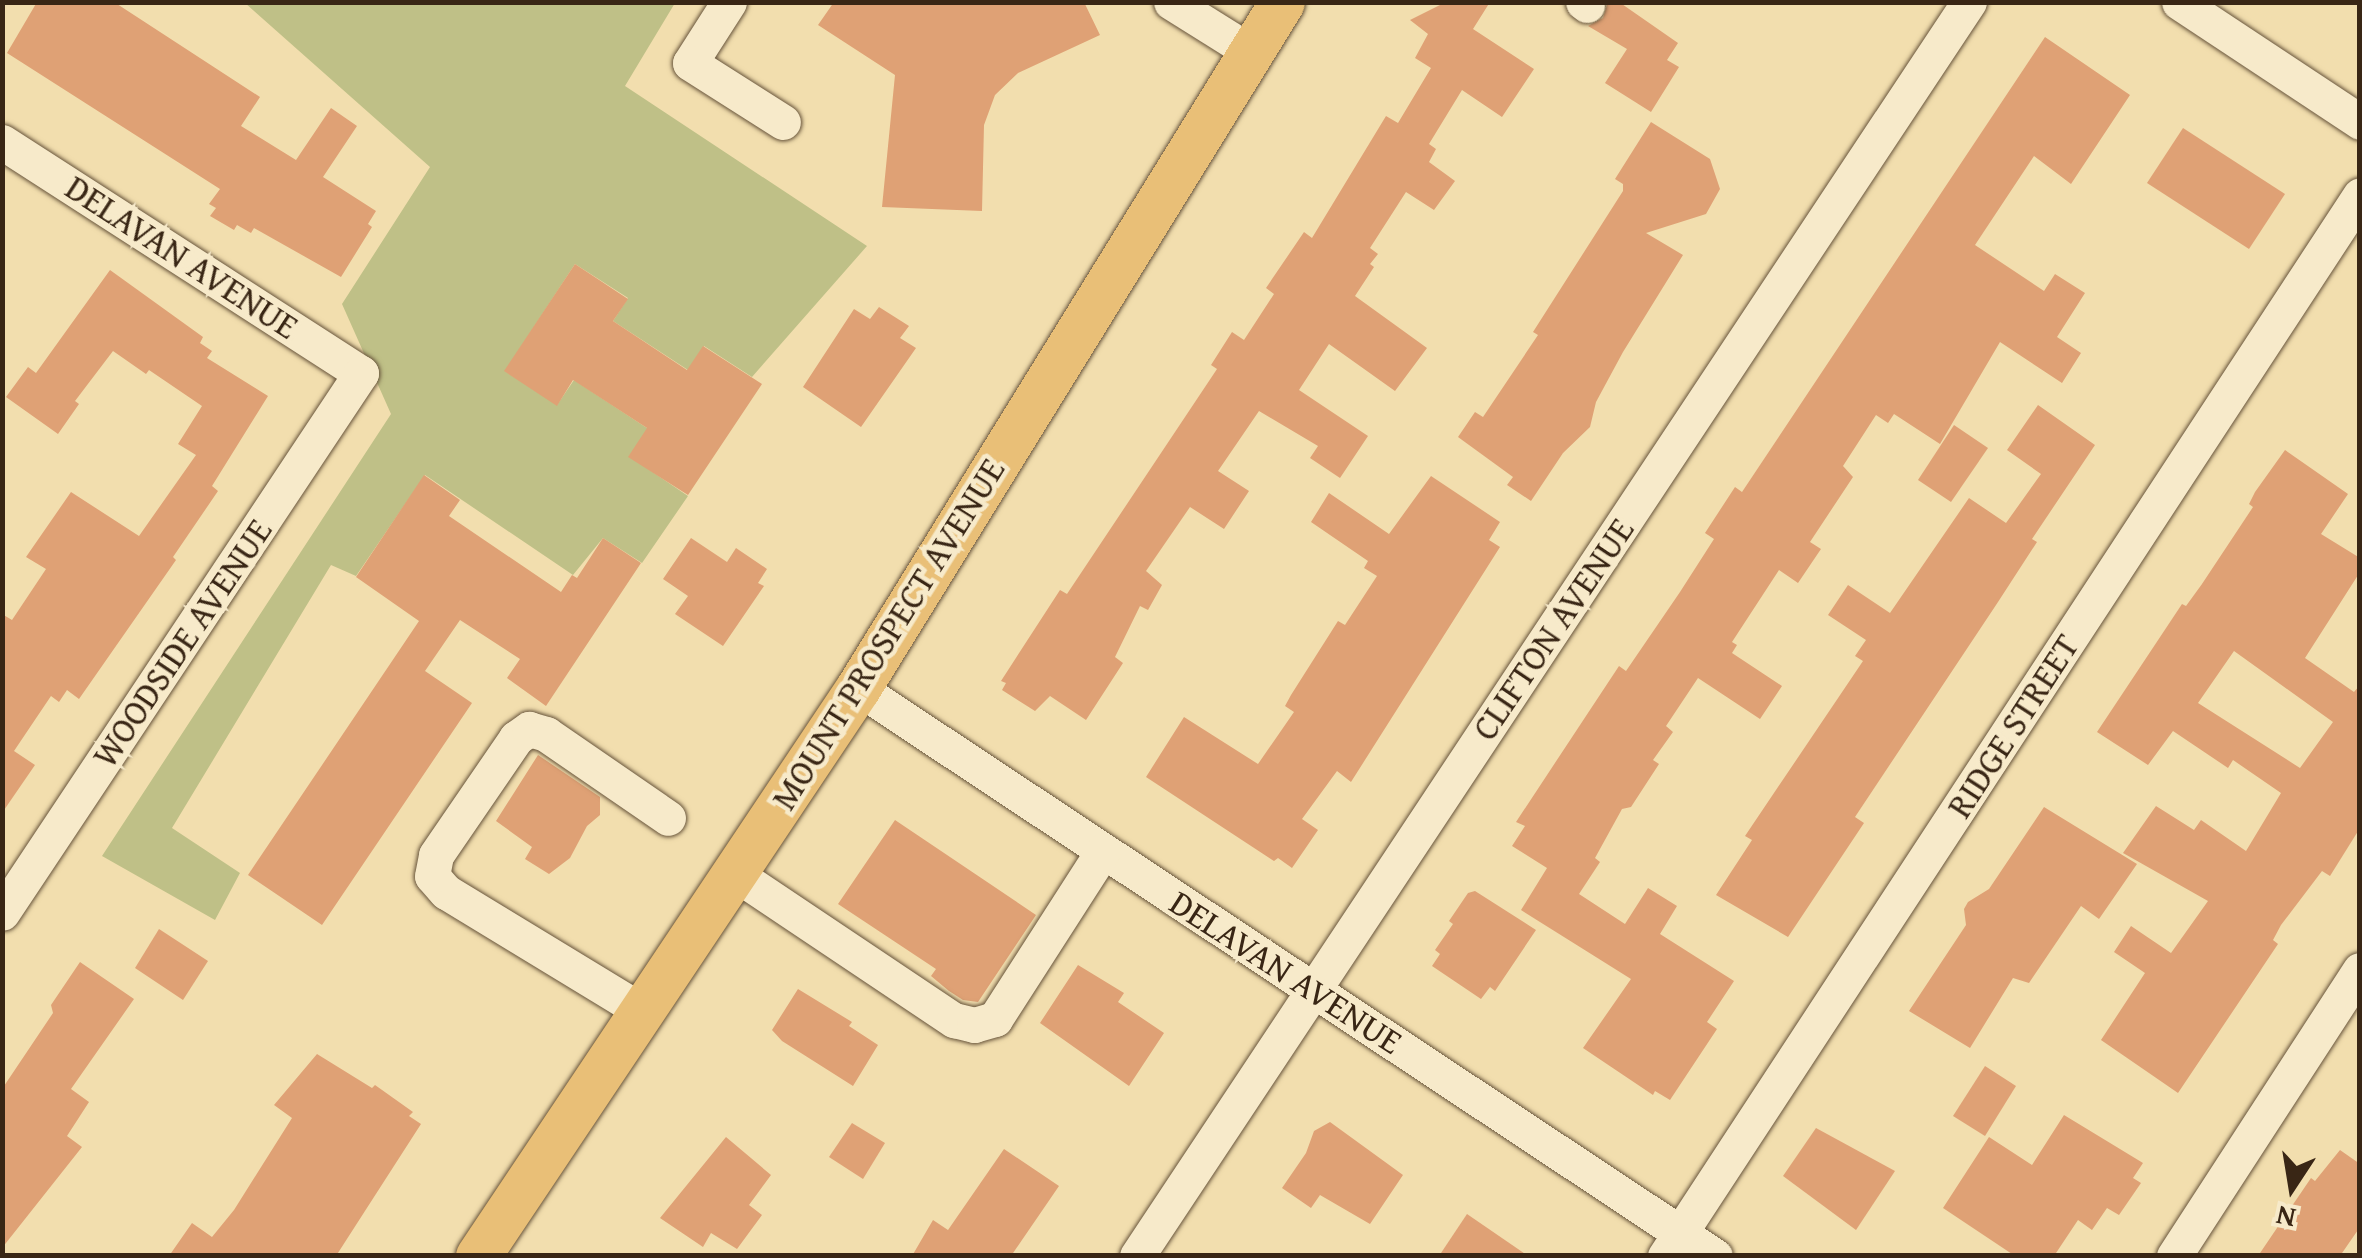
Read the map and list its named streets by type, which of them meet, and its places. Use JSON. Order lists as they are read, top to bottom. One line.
{"streets":{"main road":["MOUNT PROSPECT AVENUE"],"street":["DELAVAN AVENUE","CLIFTON AVENUE","WOODSIDE AVENUE","RIDGE STREET"]},"crossings":[["DELAVAN AVENUE","CLIFTON AVENUE"],["DELAVAN AVENUE","MOUNT PROSPECT AVENUE"],["DELAVAN AVENUE","WOODSIDE AVENUE"],["DELAVAN AVENUE","RIDGE STREET"]],"north":"bottom"}
